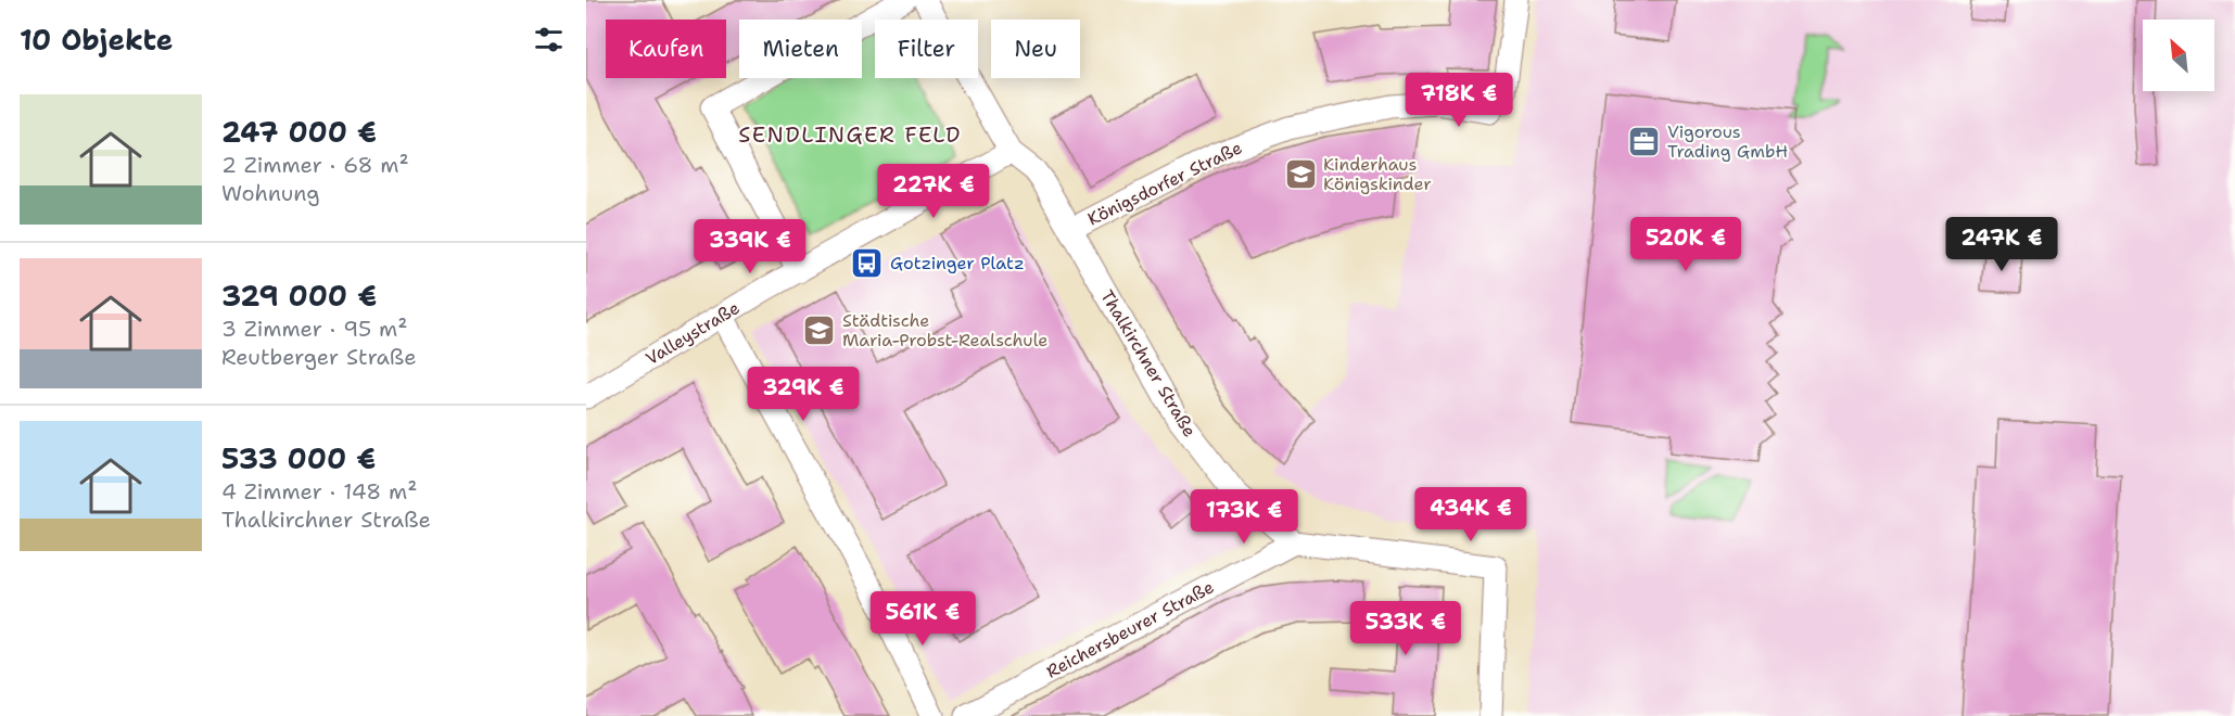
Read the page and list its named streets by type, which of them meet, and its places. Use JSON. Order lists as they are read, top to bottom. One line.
{"streets":{"street":["Königsdorfer Straße","Valleystraße","Thalkirchner Straße","Reichersbeurer Straße"]},"crossings":[["Königsdorfer Straße","Thalkirchner Straße"],["Thalkirchner Straße","Reichersbeurer Straße"]],"districts":["SENDLINGER FELD"],"places":{"office":["Vigorous Trading GmbH"],"school or university":["Kinderhaus Königskinder","Städtische Maria-Probst-Realschule"],"bus stop":["Gotzinger Platz"]},"north":"top left","page":{"heading":"10 Objekte","chip":["Kaufen","Mieten","Filter","Neu"],"price":["718K €","227K €","520K €","247K €","339K €","329K €","434K €","173K €","561K €","533K €"],"list":[{"name":"247 000 €","note":"2 Zimmer · 68 m² · Wohnung"},{"name":"329 000 €","note":"3 Zimmer · 95 m² · Reutberger Straße"},{"name":"533 000 €","note":"4 Zimmer · 148 m² · Thalkirchner Straße"}]}}
